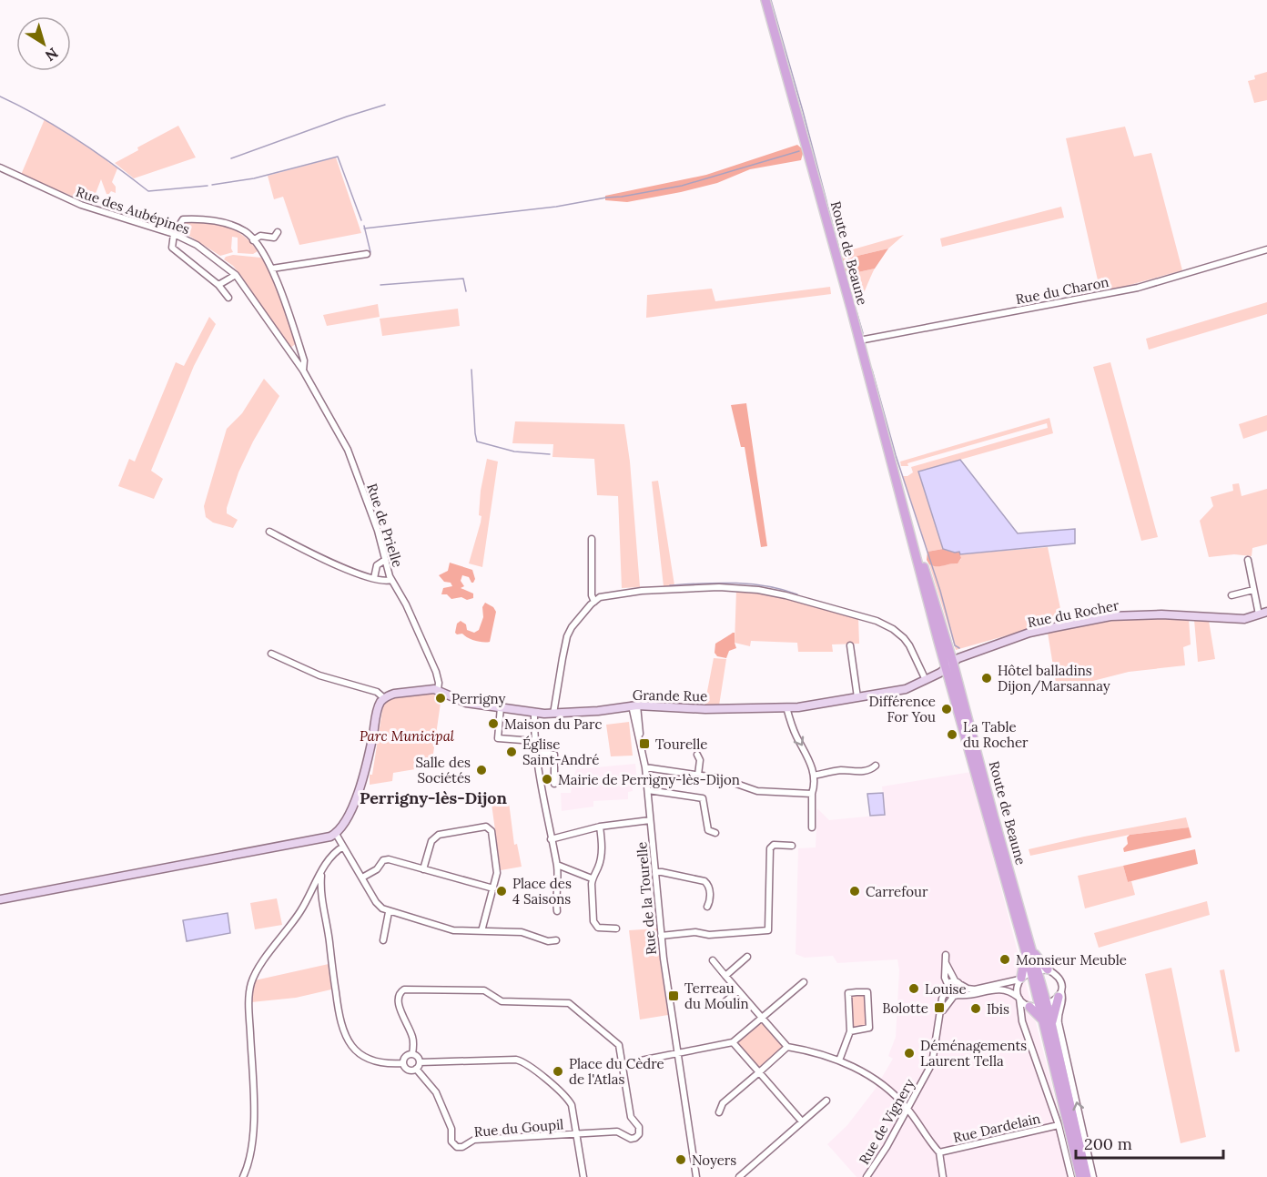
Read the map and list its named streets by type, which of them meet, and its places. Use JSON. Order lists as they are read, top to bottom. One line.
{"streets":{"main road":["Route de Beaune","Rue du Rocher","Grande Rue"],"street":["Rue des Aubépines","Rue du Charon","Rue de Prielle","Rue de la Tourelle","Rue de Vignery","Rue du Goupil","Rue Dardelain"]},"crossings":[["Rue des Aubépines","Rue de Prielle"],["Route de Beaune","Rue du Charon"],["Route de Beaune","Rue du Rocher"],["Rue de Prielle","Grande Rue"],["Rue du Rocher","Grande Rue"],["Grande Rue","Rue de la Tourelle"]],"districts":["Perrigny-lès-Dijon"],"parks":["Parc Municipal"],"places":{"other":["Hôtel balladins Dijon/Marsannay","Perrigny","Différence For You","Maison du Parc","La Table du Rocher","Église Saint-André","Salle des Sociétés","Mairie de Perrigny-lès-Dijon","Place des 4 Saisons","Carrefour","Monsieur Meuble","Louise","Ibis","Déménagements Laurent Tella","Place du Cèdre de l'Atlas","Noyers"],"transit":["Tourelle","Terreau du Moulin","Bolotte"]},"scale_bar":"200 m","north":"bottom right"}
